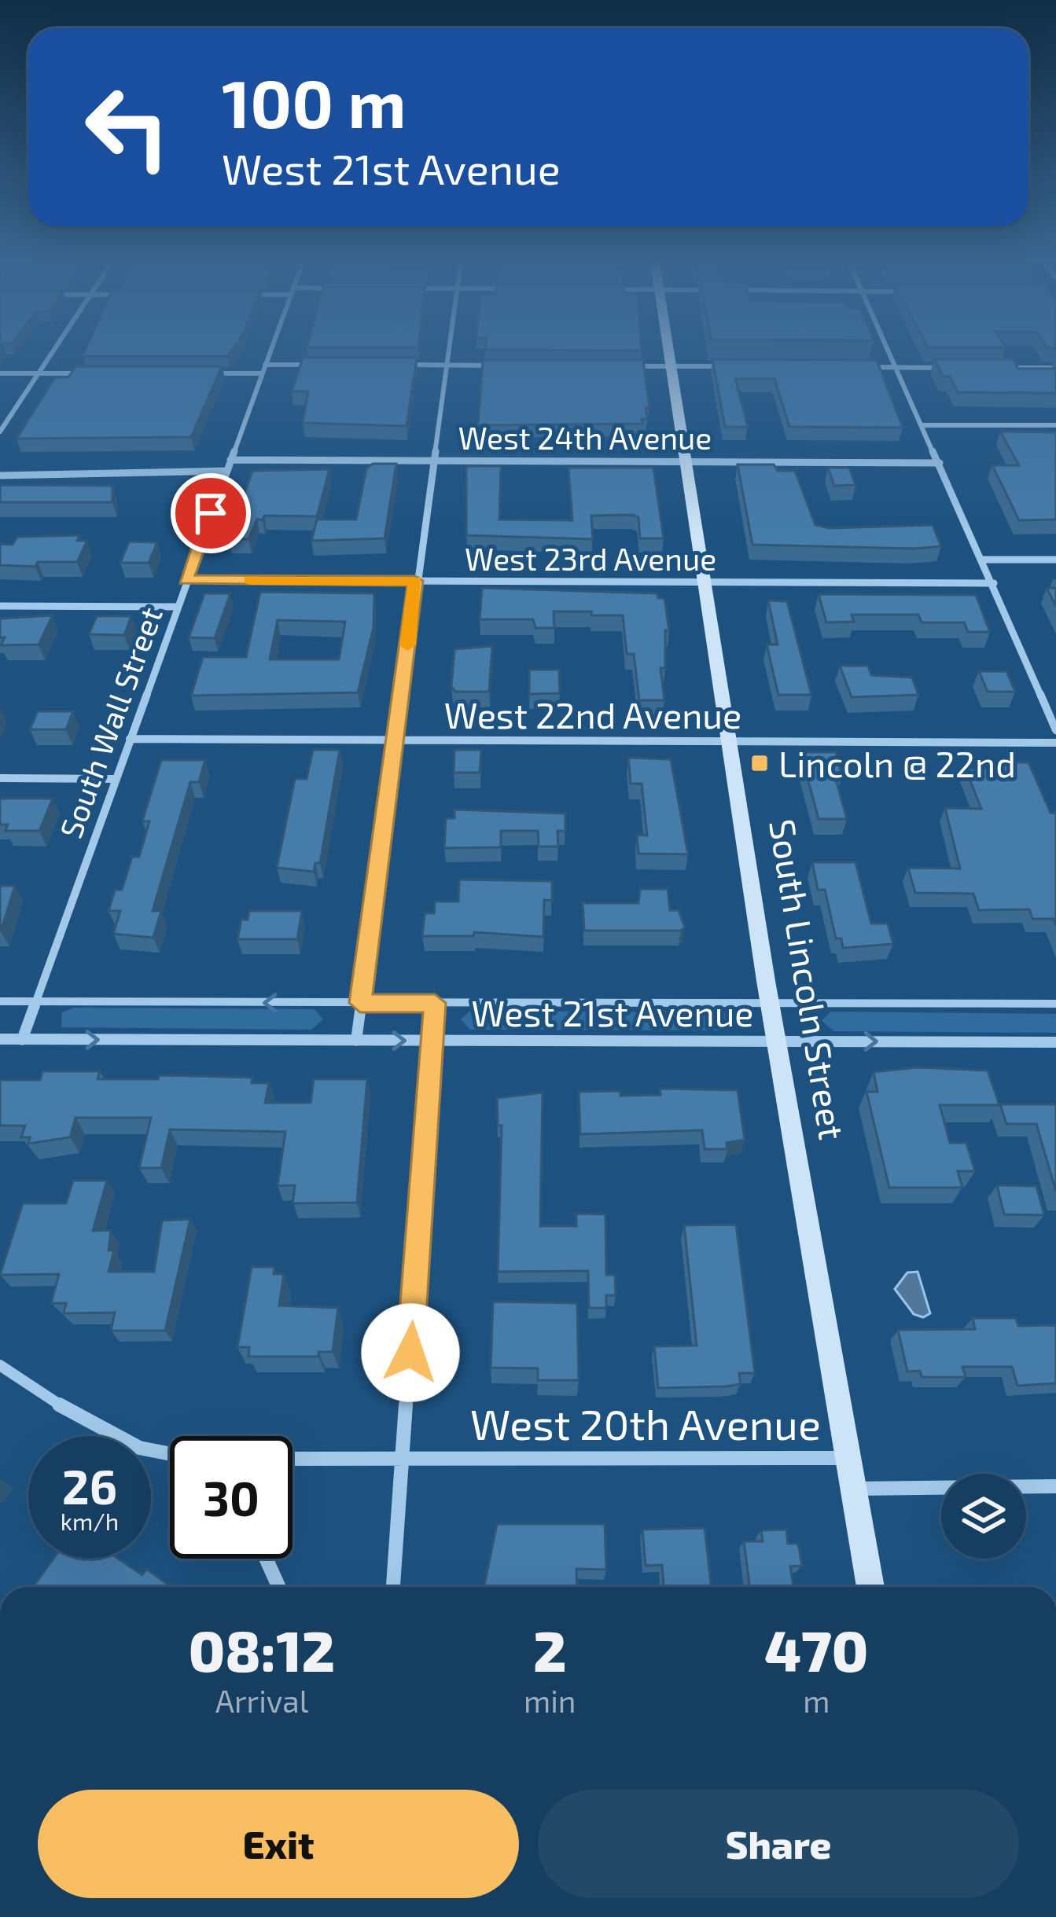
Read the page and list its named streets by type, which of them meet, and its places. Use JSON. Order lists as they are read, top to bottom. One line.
{"streets":{"street":["West 24th Avenue","West 23rd Avenue","West 22nd Avenue","South Wall Street","South Lincoln Street","West 21st Avenue","West 20th Avenue"]},"crossings":[["West 24th Avenue","South Wall Street"],["West 24th Avenue","South Lincoln Street"],["West 23rd Avenue","South Wall Street"],["West 23rd Avenue","South Lincoln Street"],["West 22nd Avenue","South Wall Street"],["West 22nd Avenue","South Lincoln Street"],["South Wall Street","West 21st Avenue"],["South Lincoln Street","West 21st Avenue"],["South Lincoln Street","West 20th Avenue"]],"places":{"transit":["Lincoln @ 22nd"]},"page":{"turn":["100 m","West 21st Avenue"],"speed":"26 km/h","limit":"30","eta":["08:12","Arrival","2","min","470","m"],"buttons":["Exit","Share"]}}
